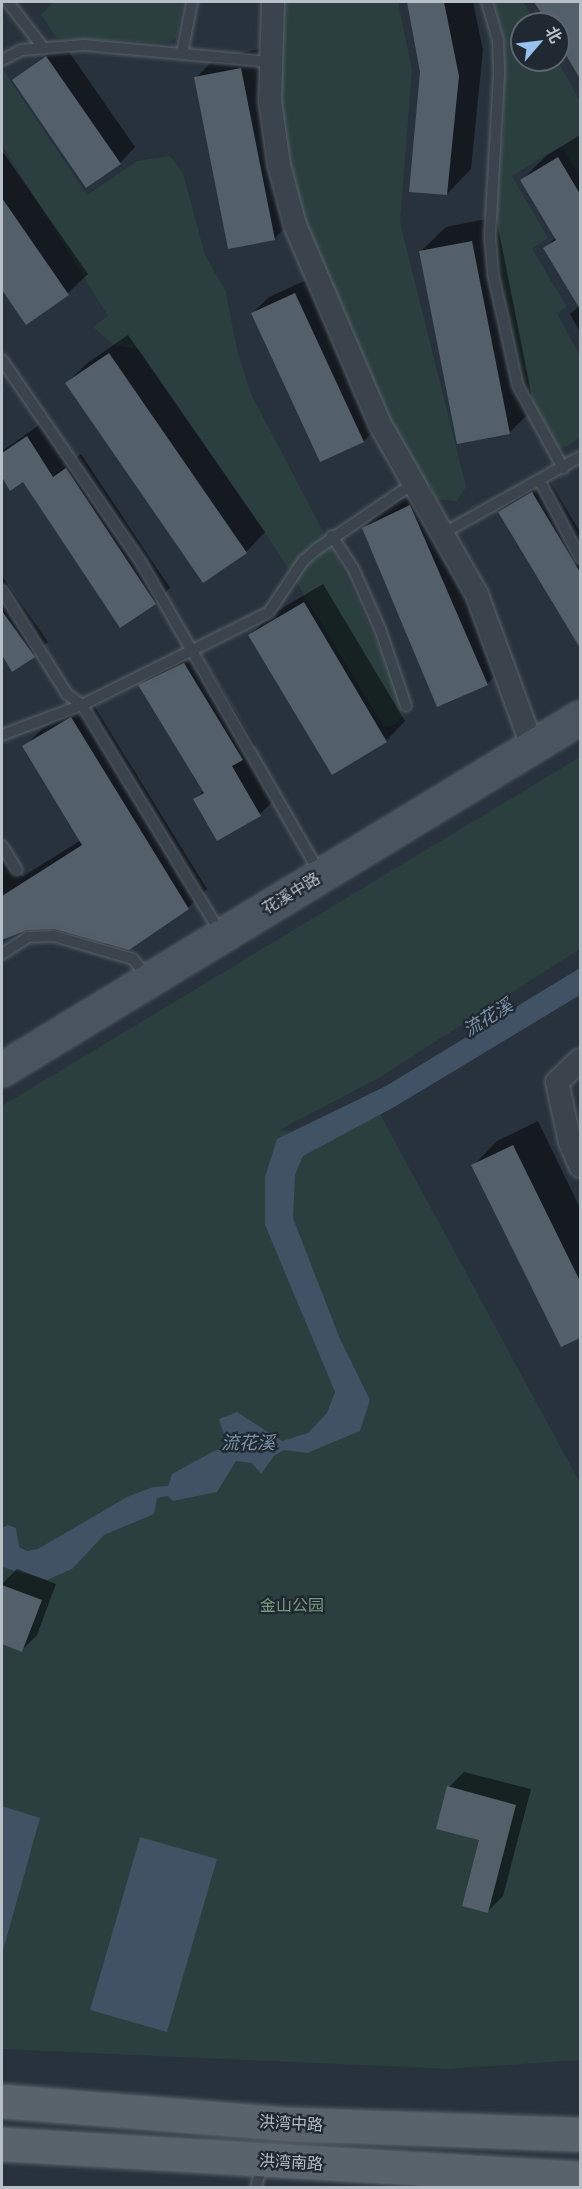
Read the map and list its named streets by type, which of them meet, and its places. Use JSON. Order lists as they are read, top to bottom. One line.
{"streets":{"main road":["洪湾中路","洪湾南路"],"street":["花溪中路"]},"water":["流花溪"],"parks":["金山公园"],"north":"top right"}
